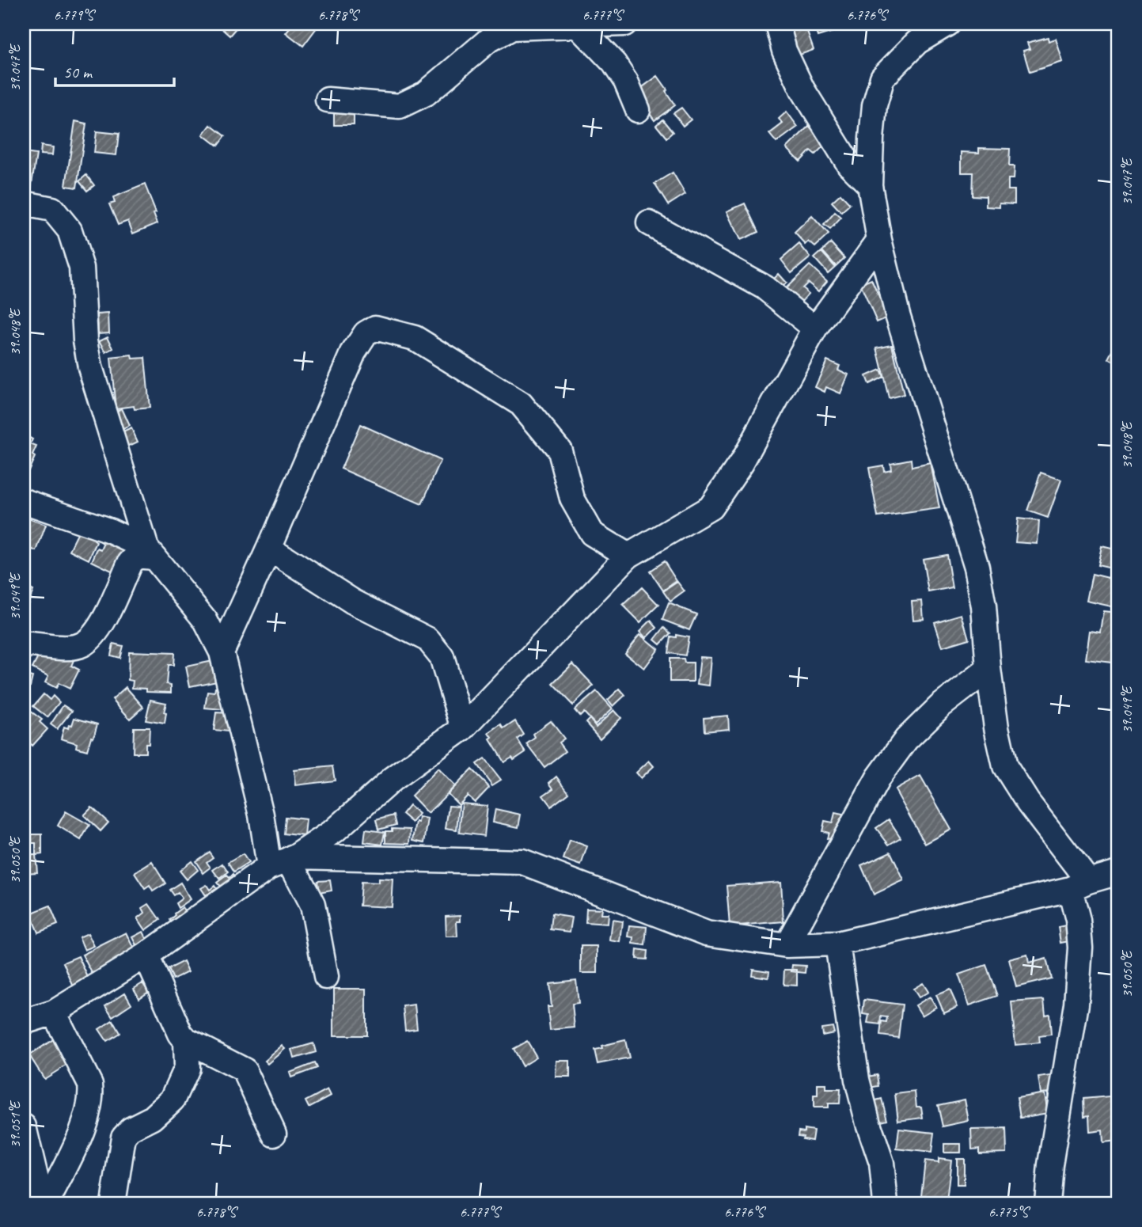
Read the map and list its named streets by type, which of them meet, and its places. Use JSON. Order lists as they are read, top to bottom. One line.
{"scale_bar":"50 m","coordinates":["6.779°S","6.778°S","6.777°S","6.776°S","39.047°E","39.048°E","39.049°E","39.050°E","39.051°E","6.775°S"]}
